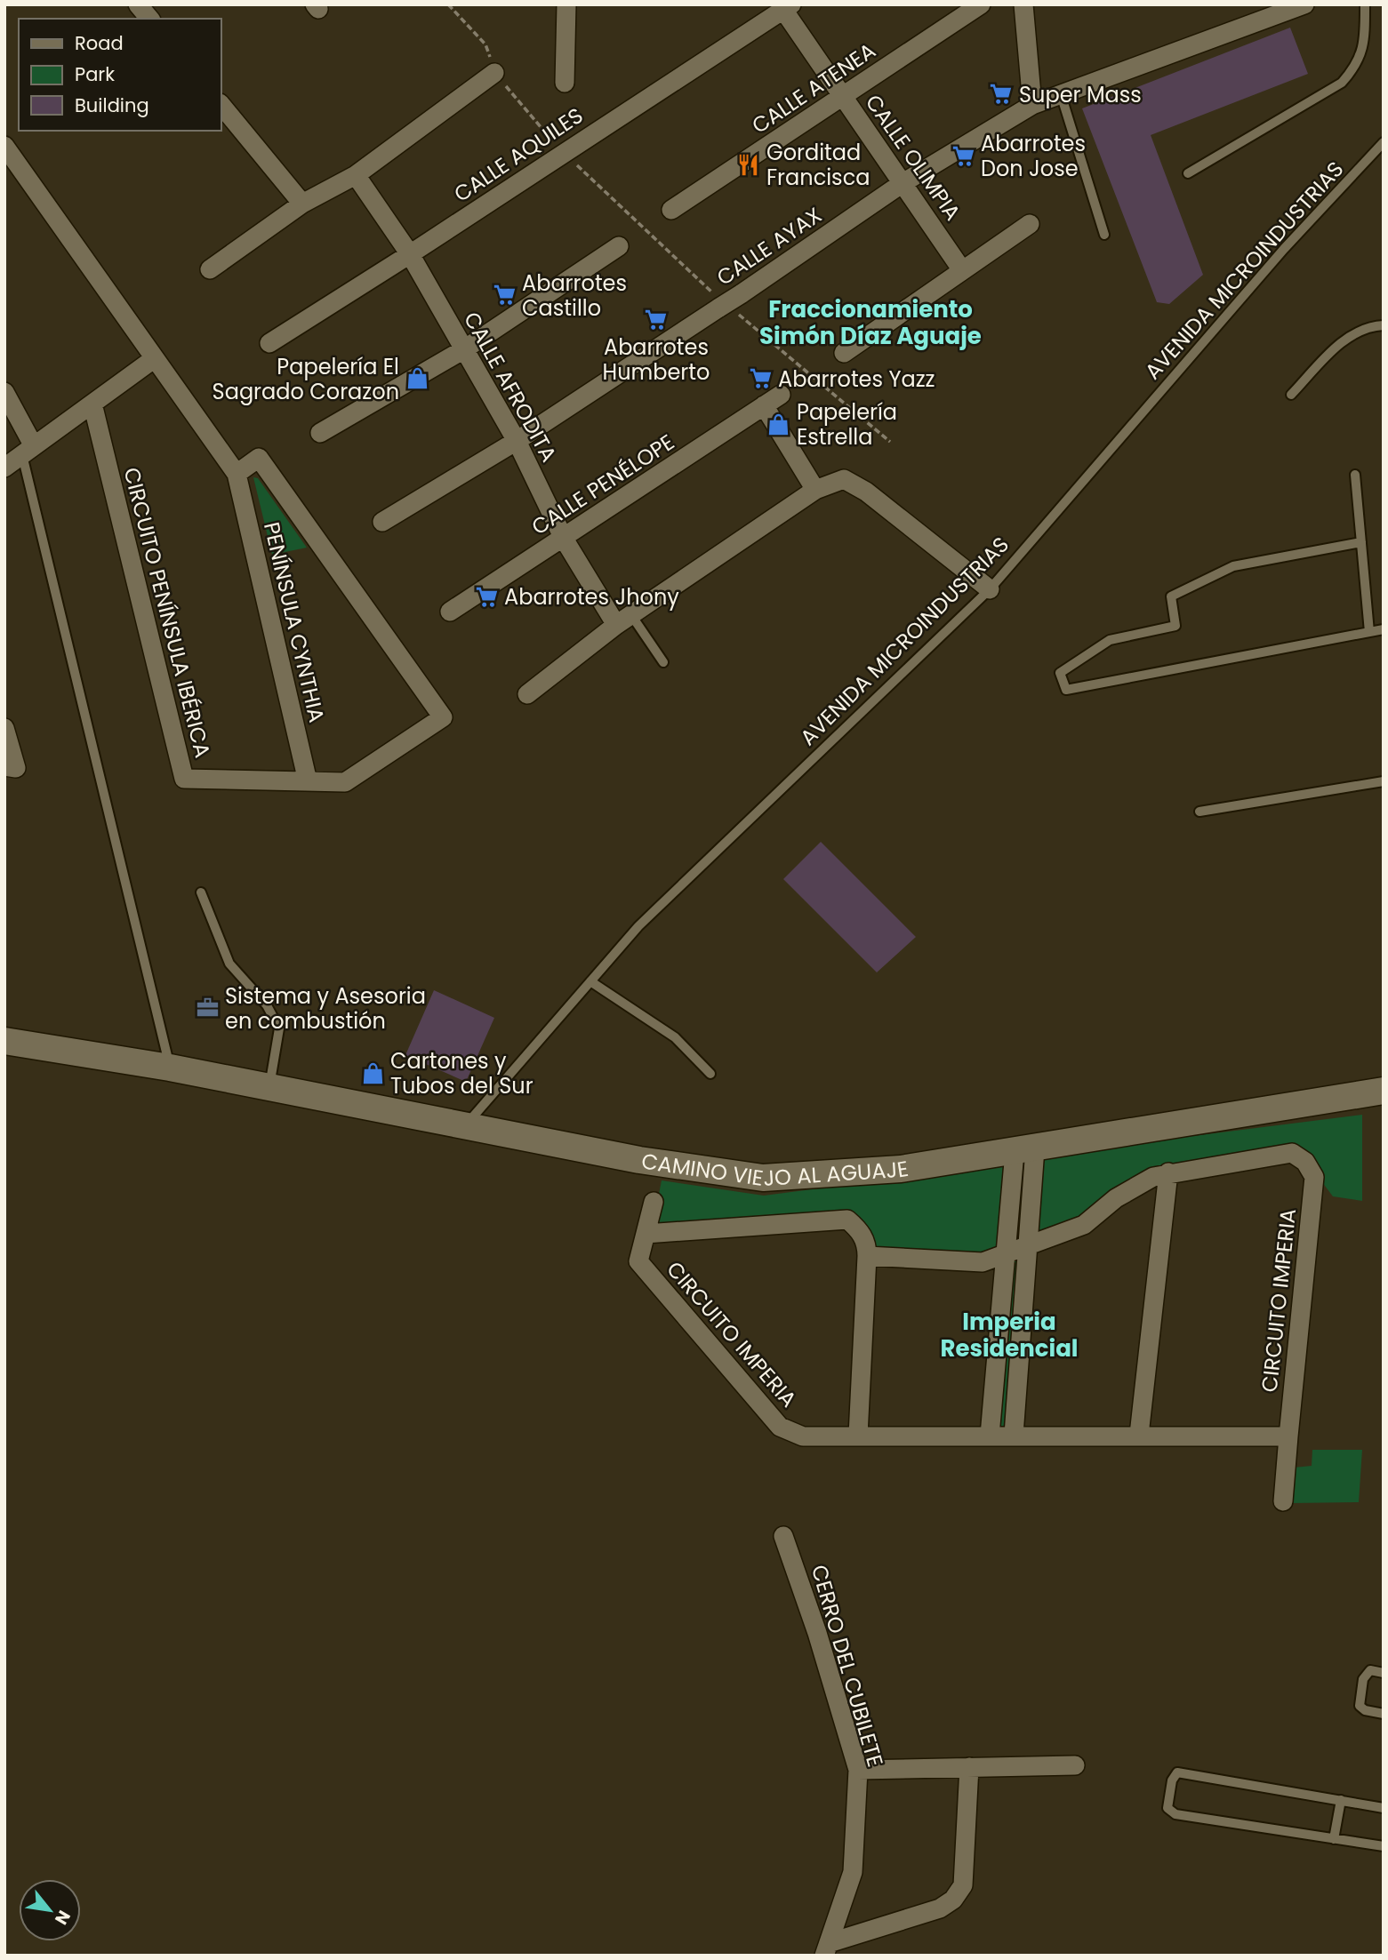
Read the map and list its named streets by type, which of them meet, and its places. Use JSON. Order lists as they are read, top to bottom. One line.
{"streets":{"street":["CALLE ATENEA","CALLE AQUILES","CALLE OLIMPIA","CALLE AYAX","CALLE AFRODITA","CALLE PENÉLOPE","CIRCUITO PENÍNSULA IBÉRICA","PENÍNSULA CYNTHIA","CAMINO VIEJO AL AGUAJE","CIRCUITO IMPERIA","CERRO DEL CUBILETE"],"lane":["AVENIDA MICROINDUSTRIAS"]},"crossings":[["CALLE ATENEA","CALLE OLIMPIA"],["CALLE AQUILES","CALLE OLIMPIA"],["CALLE AQUILES","CALLE AFRODITA"],["CALLE OLIMPIA","CALLE AYAX"],["CALLE AYAX","CALLE AFRODITA"],["AVENIDA MICROINDUSTRIAS","CAMINO VIEJO AL AGUAJE"],["CALLE AFRODITA","CALLE PENÉLOPE"],["CIRCUITO PENÍNSULA IBÉRICA","PENÍNSULA CYNTHIA"]],"districts":["Fraccionamiento Simón Díaz Aguaje","Imperia Residencial"],"places":{"supermarket":["Super Mass","Abarrotes Don Jose","Abarrotes Castillo","Abarrotes Humberto","Abarrotes Yazz","Abarrotes Jhony"],"restaurant":["Gorditad Francisca"],"shop":["Papelería El Sagrado Corazon","Papelería Estrella","Cartones y Tubos del Sur"],"office":["Sistema y Asesoria en combustión"]},"legend":["Road","Park","Building"],"north":"bottom right"}
